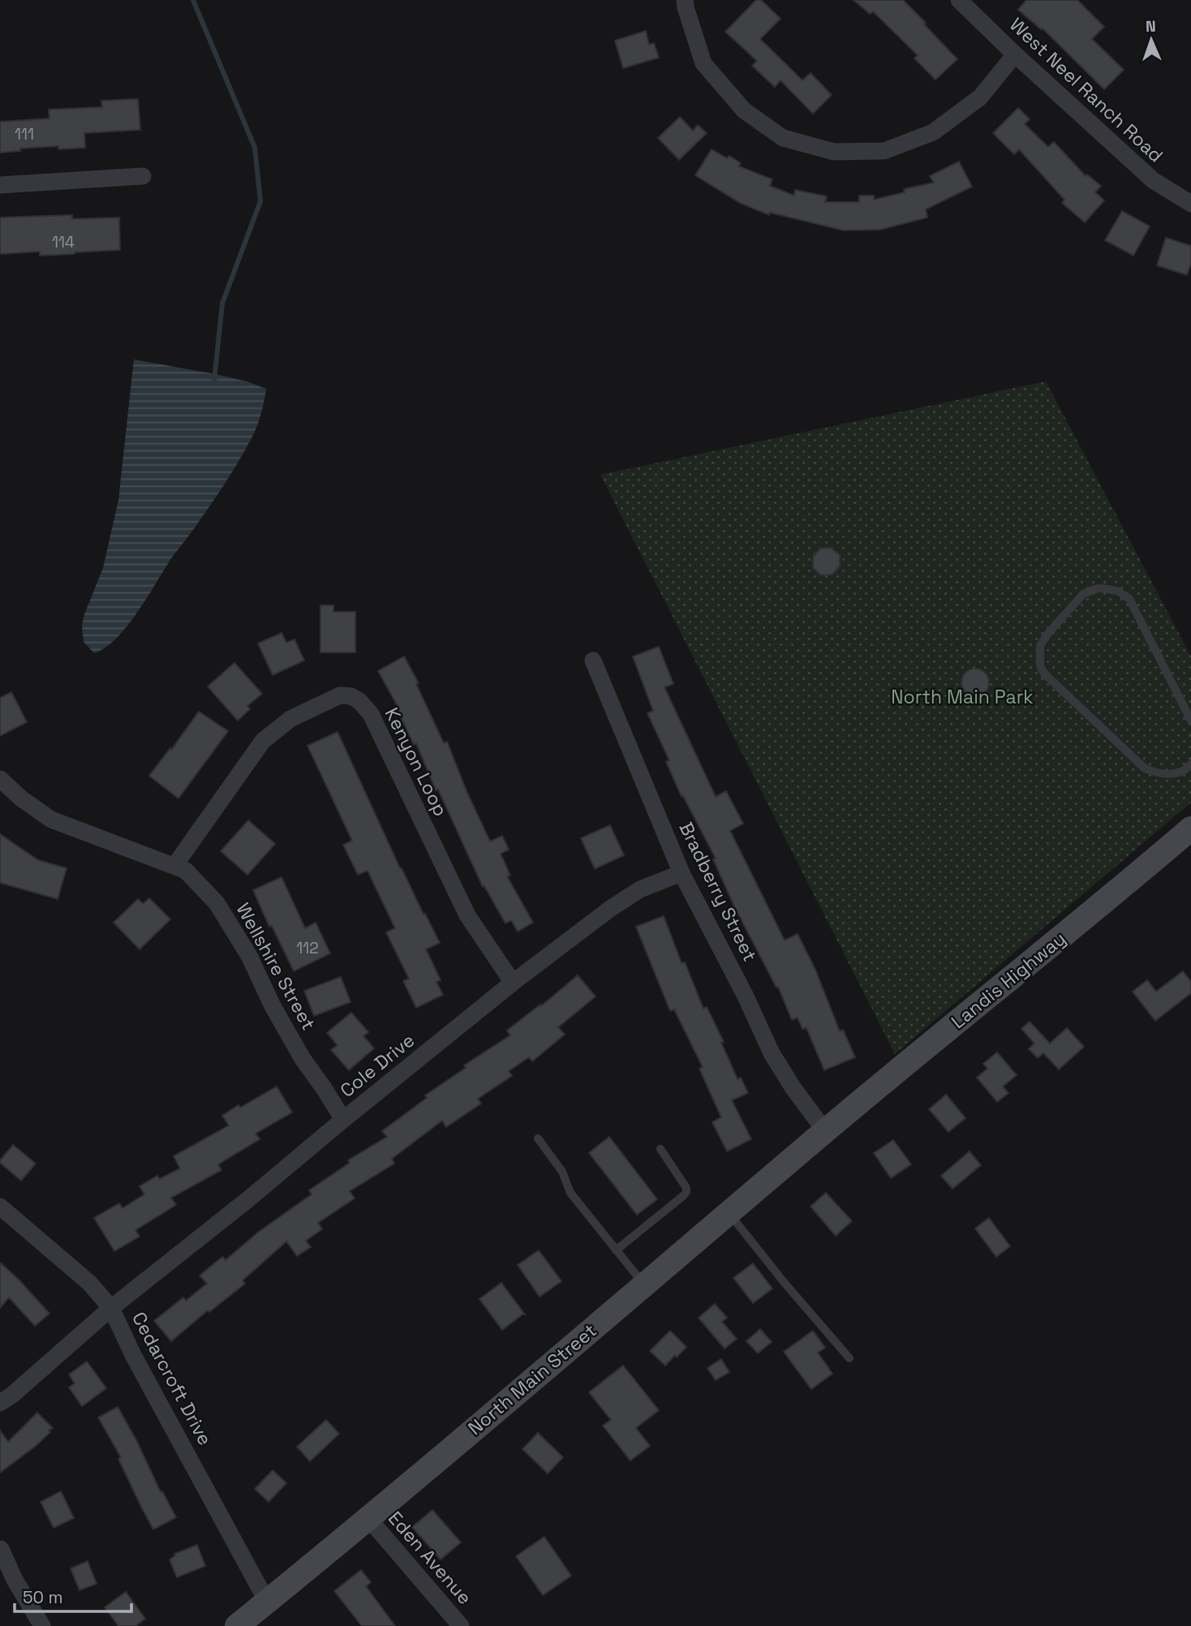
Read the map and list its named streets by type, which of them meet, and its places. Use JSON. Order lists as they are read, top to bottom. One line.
{"streets":{"main road":["Landis Highway","North Main Street"],"street":["West Neel Ranch Road","Kenyon Loop","Bradberry Street","Wellshire Street","Cole Drive","Cedarcroft Drive","Eden Avenue"]},"crossings":[["Kenyon Loop","Wellshire Street"],["Kenyon Loop","Cole Drive"],["Bradberry Street","Landis Highway"],["Bradberry Street","Cole Drive"],["Bradberry Street","North Main Street"],["Wellshire Street","Cole Drive"],["Landis Highway","North Main Street"],["Cole Drive","Cedarcroft Drive"],["Cedarcroft Drive","North Main Street"],["North Main Street","Eden Avenue"]],"parks":["North Main Park"],"house_numbers":["111","114","112"],"scale_bar":"50 m","north":"top"}
